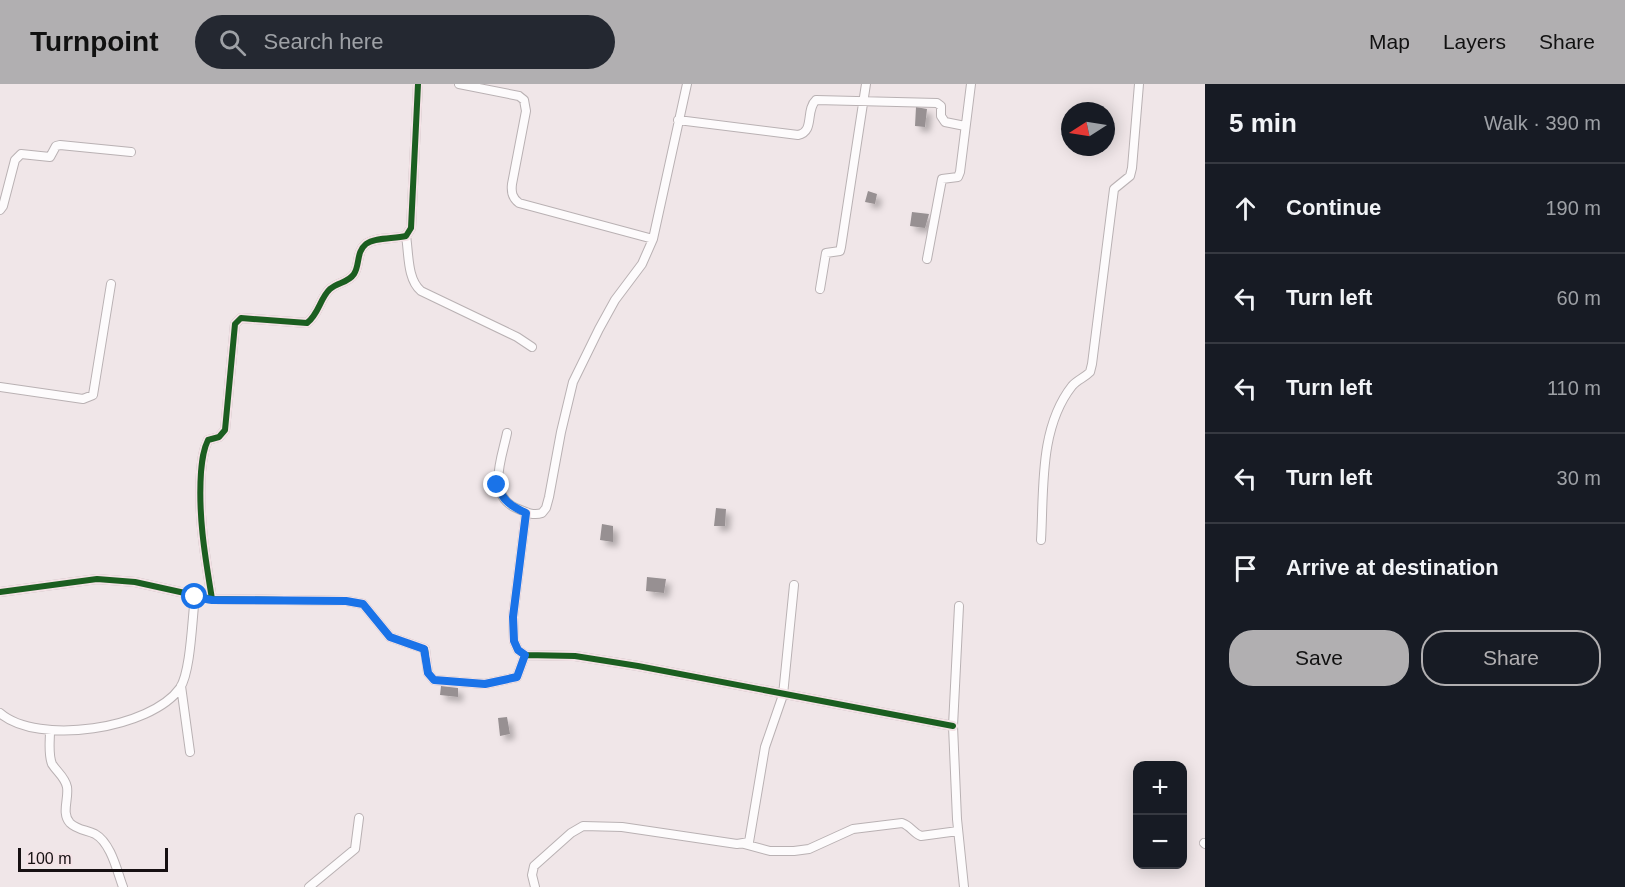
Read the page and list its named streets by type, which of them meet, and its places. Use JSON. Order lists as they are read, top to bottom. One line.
{"scale_bar":"100 m","north":"left","page":{"header":"Turnpoint","search":"Search here","nav":["Map","Layers","Share"],"heading":["5 min","Walk · 390 m"],"list":[["Continue","190 m"],["Turn left","60 m"],["Turn left","110 m"],["Turn left","30 m"],"Arrive at destination"],"buttons":["Save","Share"],"map_buttons":["+","−"],"scale":"100 m"}}
